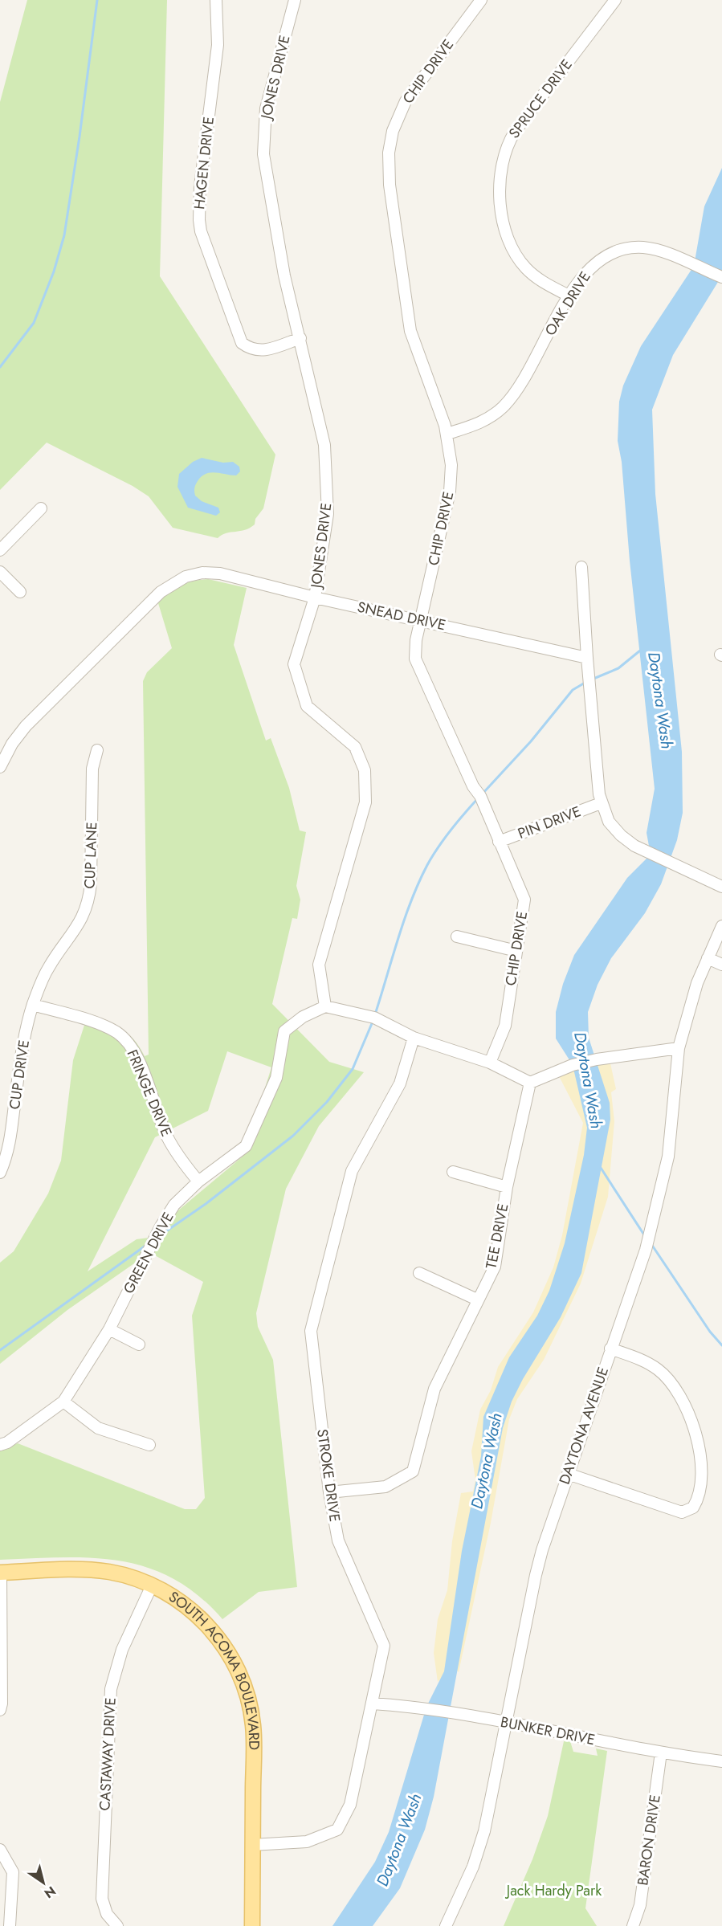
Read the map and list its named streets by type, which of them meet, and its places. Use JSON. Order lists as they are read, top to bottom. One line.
{"streets":{"main road":["SOUTH ACOMA BOULEVARD"],"street":["CHIP DRIVE","JONES DRIVE","SPRUCE DRIVE","HAGEN DRIVE","OAK DRIVE","SNEAD DRIVE","PIN DRIVE","CUP LANE","CUP DRIVE","FRINGE DRIVE","TEE DRIVE","GREEN DRIVE","DAYTONA AVENUE","STROKE DRIVE","BUNKER DRIVE","CASTAWAY DRIVE","BARON DRIVE"]},"crossings":[["CHIP DRIVE","OAK DRIVE"],["CHIP DRIVE","SNEAD DRIVE"],["CHIP DRIVE","PIN DRIVE"],["JONES DRIVE","HAGEN DRIVE"],["JONES DRIVE","SNEAD DRIVE"],["JONES DRIVE","GREEN DRIVE"],["SPRUCE DRIVE","OAK DRIVE"],["CUP LANE","CUP DRIVE"],["CUP LANE","FRINGE DRIVE"],["CUP DRIVE","FRINGE DRIVE"],["FRINGE DRIVE","GREEN DRIVE"],["TEE DRIVE","STROKE DRIVE"],["DAYTONA AVENUE","BUNKER DRIVE"],["STROKE DRIVE","SOUTH ACOMA BOULEVARD"],["STROKE DRIVE","BUNKER DRIVE"],["SOUTH ACOMA BOULEVARD","CASTAWAY DRIVE"],["BUNKER DRIVE","BARON DRIVE"]],"water":["Daytona Wash"],"parks":["Jack Hardy Park"],"north":"bottom right"}
